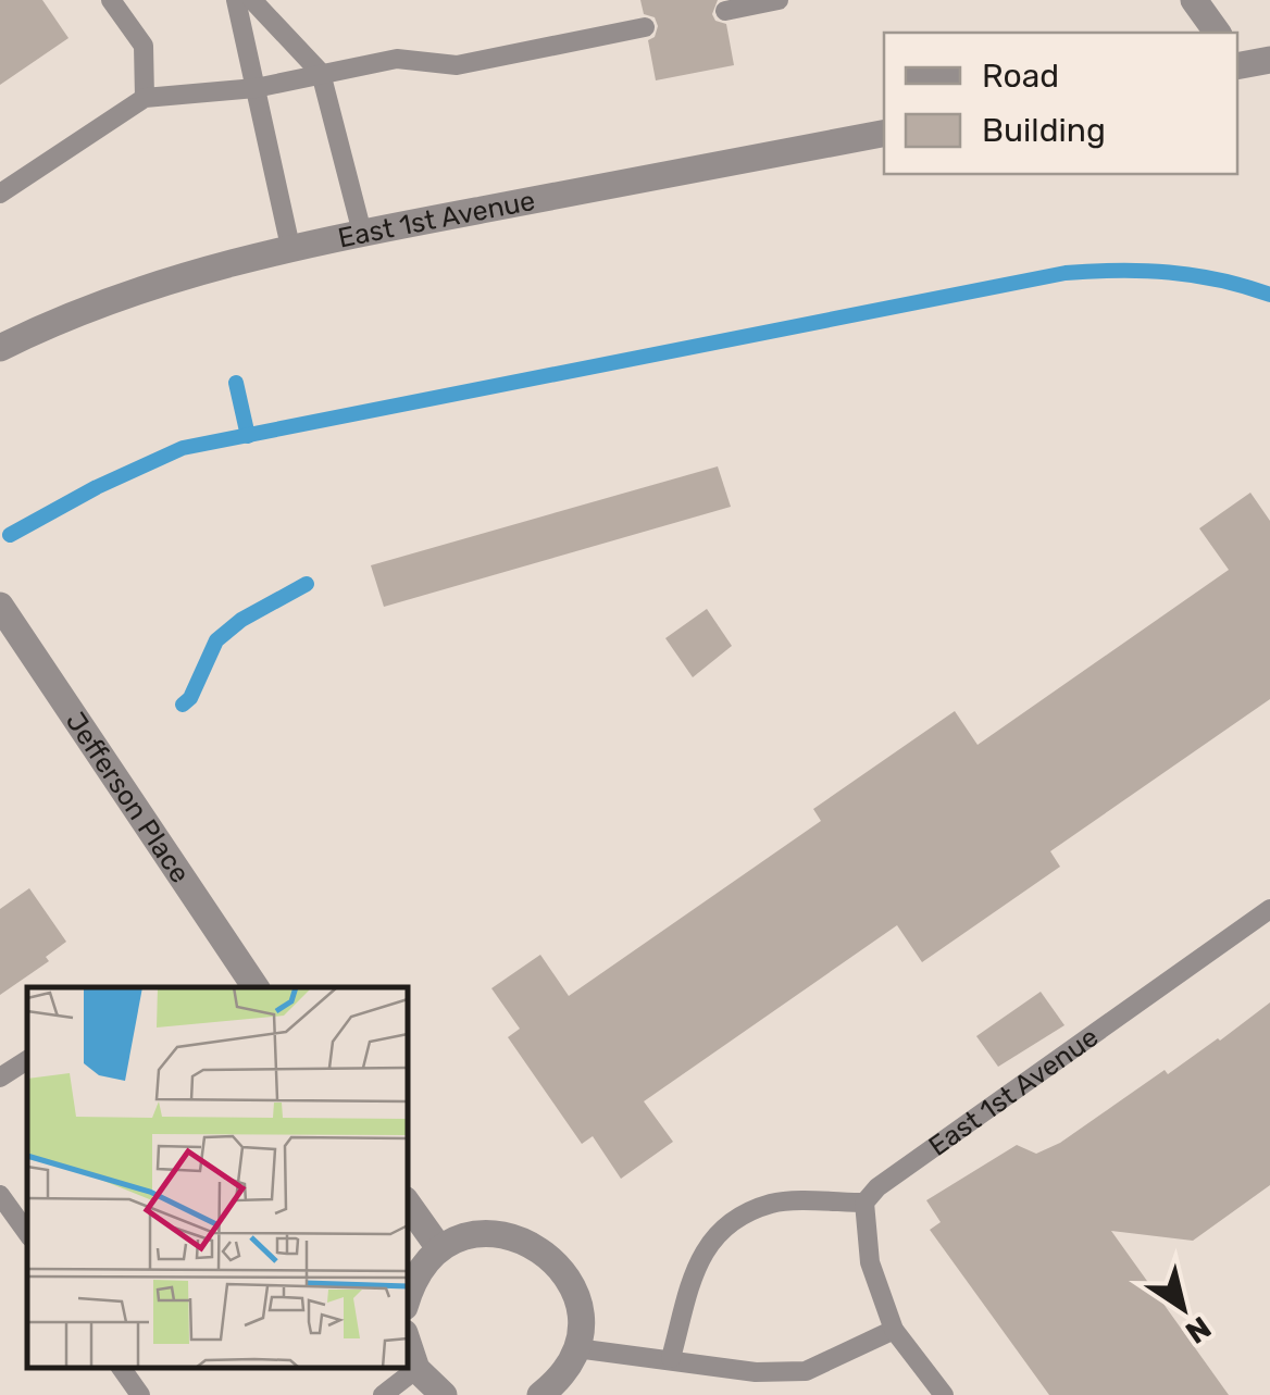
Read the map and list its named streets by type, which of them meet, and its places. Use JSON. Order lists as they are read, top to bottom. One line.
{"streets":{"street":["East 1st Avenue","Jefferson Place"]},"legend":["Road","Building"],"north":"bottom right"}
